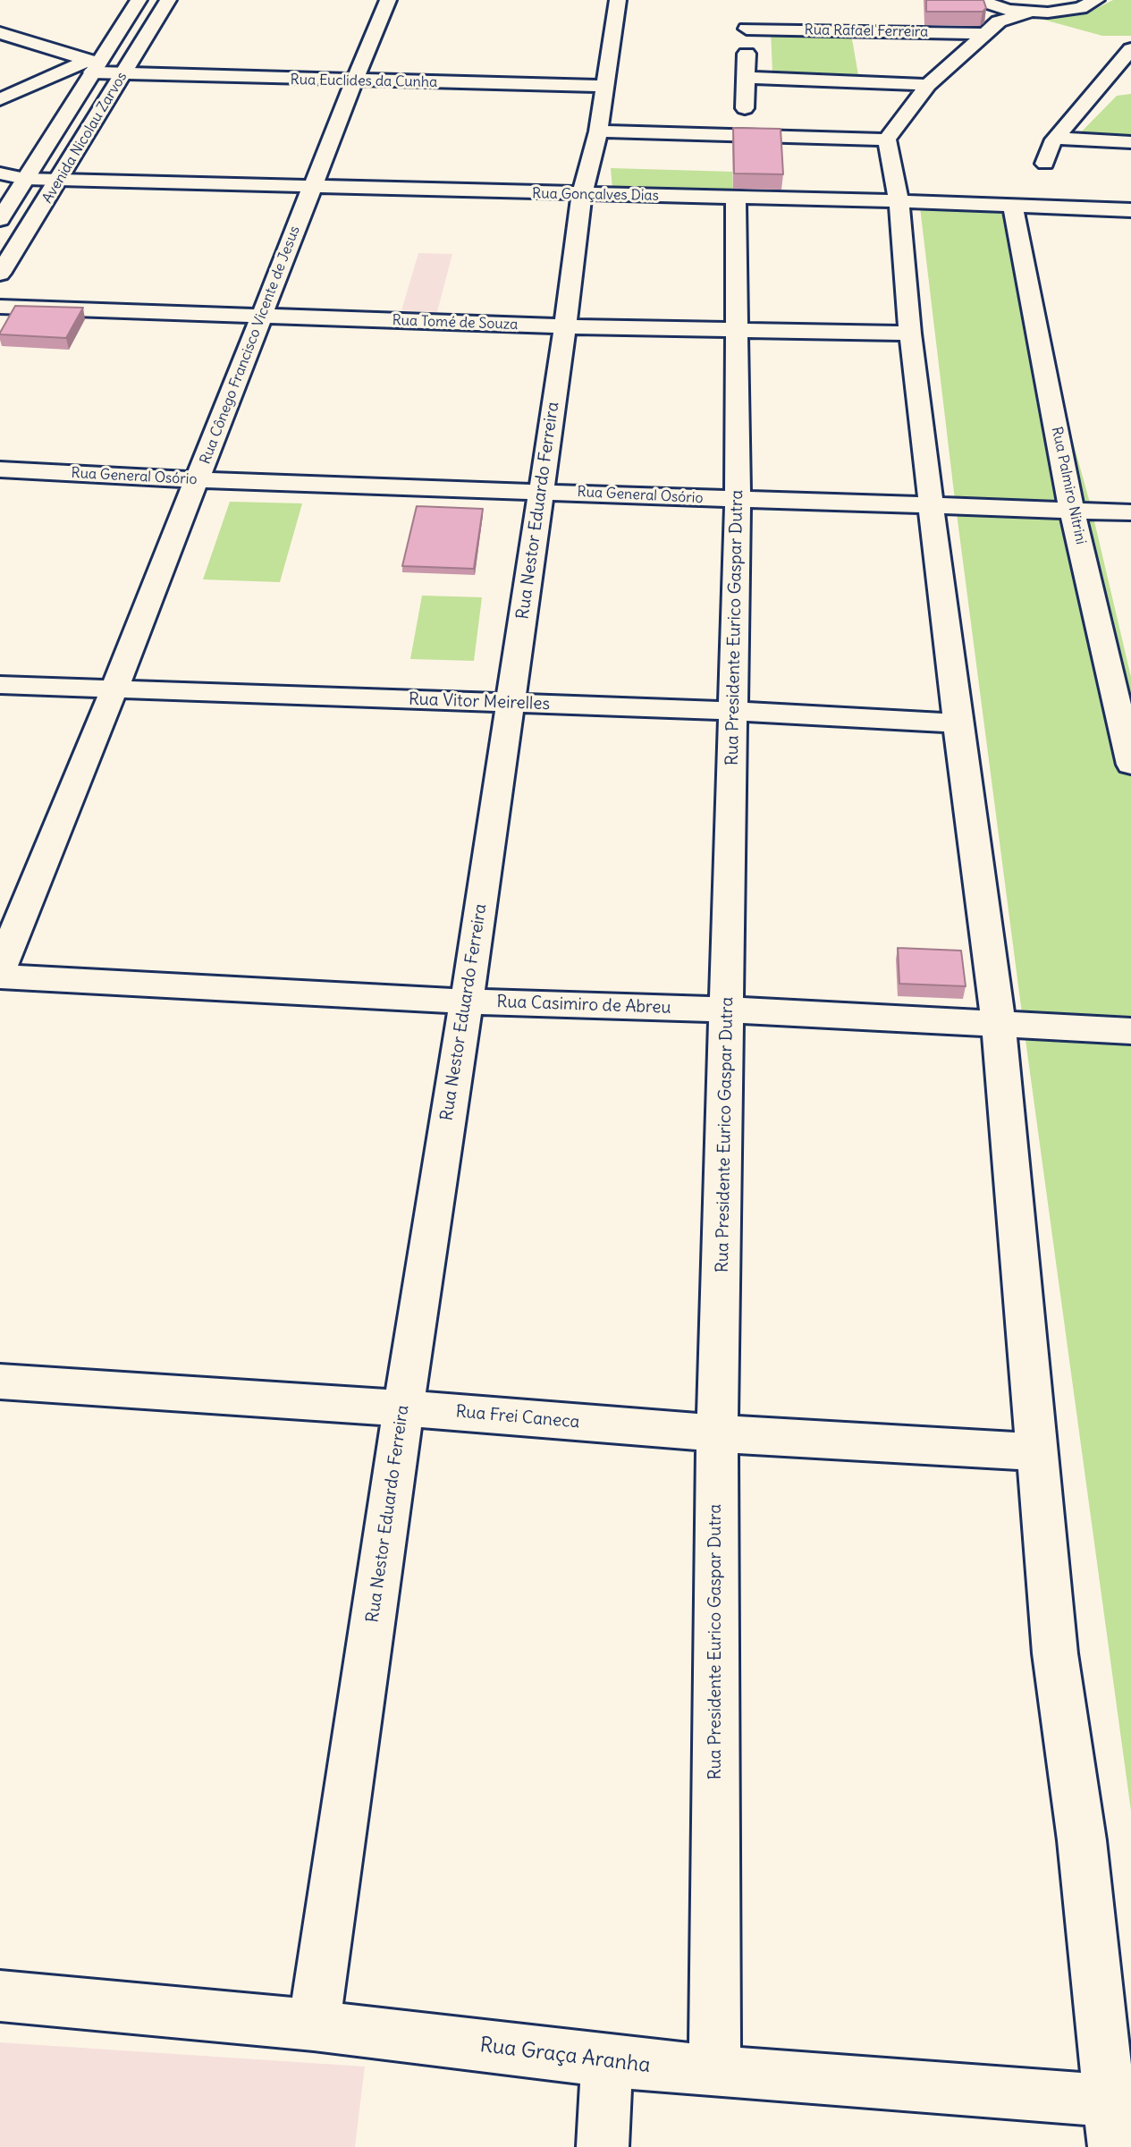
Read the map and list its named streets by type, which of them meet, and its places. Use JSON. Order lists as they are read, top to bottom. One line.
{"streets":{"street":["Rua Rafael Ferreira","Rua Euclides da Cunha","Avenida Nicolau Zarvos","Rua Gonçalves Dias","Rua Tomé de Souza","Rua Cônego Francisco Vicente de Jesus","Rua General Osório","Rua Palmiro Nitrini","Rua Nestor Eduardo Ferreira","Rua Presidente Eurico Gaspar Dutra","Rua Vitor Meirelles","Rua Casimiro de Abreu","Rua Frei Caneca","Rua Graça Aranha"]},"crossings":[["Rua Euclides da Cunha","Avenida Nicolau Zarvos"],["Rua Euclides da Cunha","Rua Cônego Francisco Vicente de Jesus"],["Rua Euclides da Cunha","Rua Nestor Eduardo Ferreira"],["Avenida Nicolau Zarvos","Rua Gonçalves Dias"],["Rua Gonçalves Dias","Rua Cônego Francisco Vicente de Jesus"],["Rua Gonçalves Dias","Rua Palmiro Nitrini"],["Rua Gonçalves Dias","Rua Nestor Eduardo Ferreira"],["Rua Gonçalves Dias","Rua Presidente Eurico Gaspar Dutra"],["Rua Tomé de Souza","Rua Cônego Francisco Vicente de Jesus"],["Rua Tomé de Souza","Rua Nestor Eduardo Ferreira"],["Rua Tomé de Souza","Rua Presidente Eurico Gaspar Dutra"],["Rua Cônego Francisco Vicente de Jesus","Rua General Osório"],["Rua Cônego Francisco Vicente de Jesus","Rua Vitor Meirelles"],["Rua General Osório","Rua Palmiro Nitrini"],["Rua General Osório","Rua Nestor Eduardo Ferreira"],["Rua General Osório","Rua Presidente Eurico Gaspar Dutra"],["Rua Nestor Eduardo Ferreira","Rua Vitor Meirelles"],["Rua Nestor Eduardo Ferreira","Rua Casimiro de Abreu"],["Rua Nestor Eduardo Ferreira","Rua Frei Caneca"],["Rua Nestor Eduardo Ferreira","Rua Graça Aranha"],["Rua Presidente Eurico Gaspar Dutra","Rua Vitor Meirelles"],["Rua Presidente Eurico Gaspar Dutra","Rua Casimiro de Abreu"],["Rua Presidente Eurico Gaspar Dutra","Rua Frei Caneca"],["Rua Presidente Eurico Gaspar Dutra","Rua Graça Aranha"]]}
